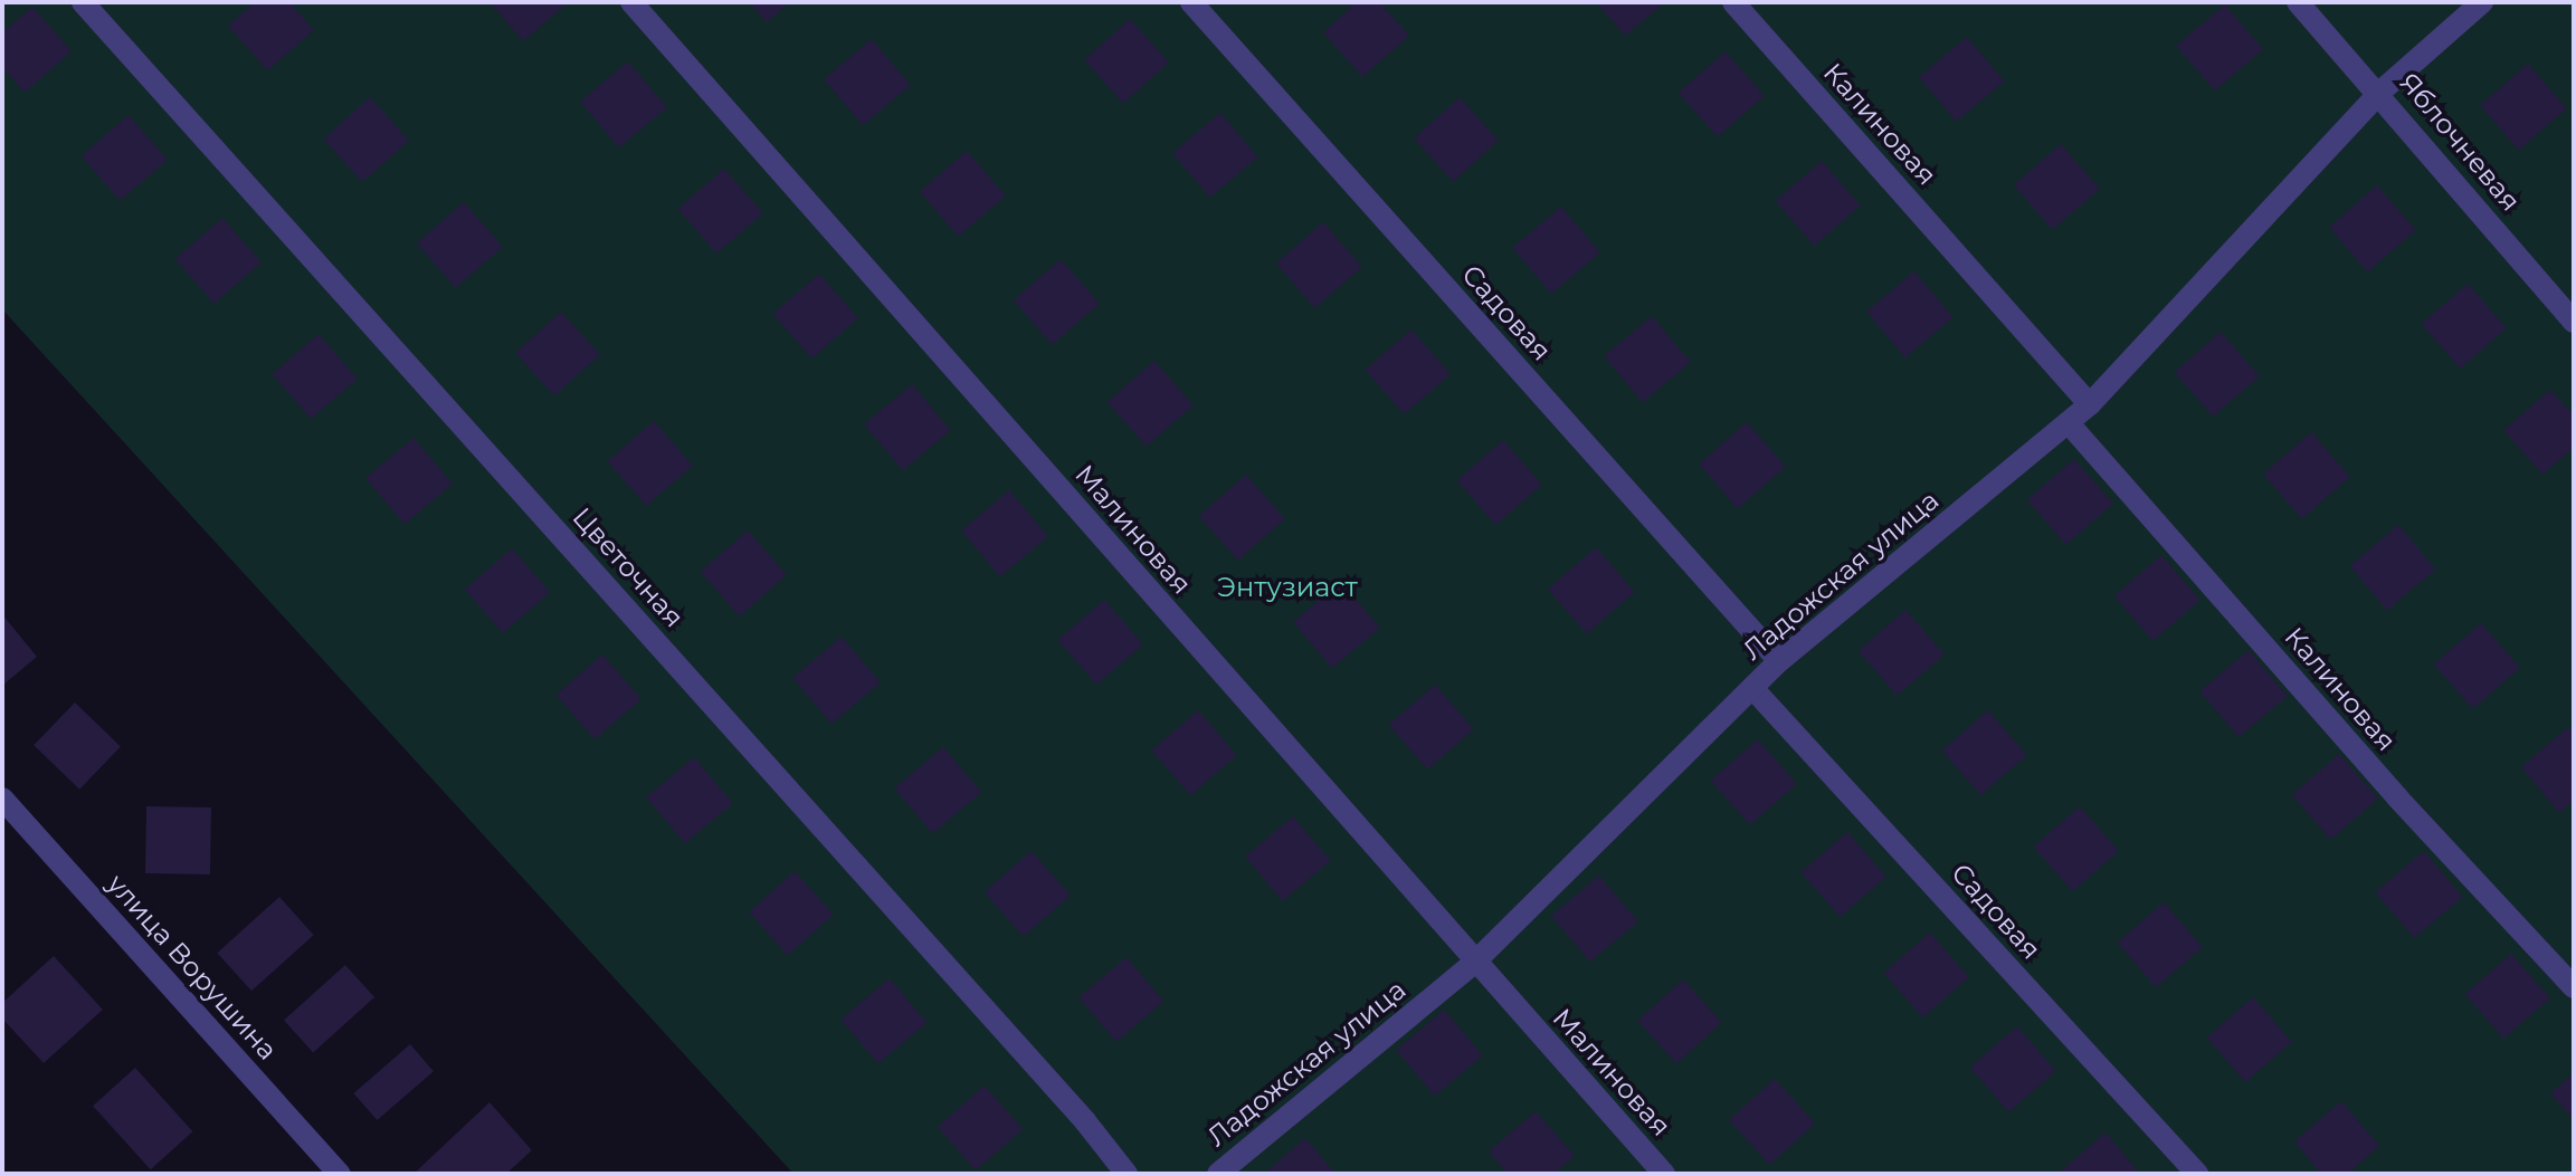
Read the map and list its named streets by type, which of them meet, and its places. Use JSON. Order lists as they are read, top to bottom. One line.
{"streets":{"street":["Калиновая","Яблочневая","Садовая","Малиновая","Цветочная","Ладожская улица","улица Ворушина"]},"crossings":[["Калиновая","Ладожская улица"],["Яблочневая","Ладожская улица"],["Садовая","Ладожская улица"],["Малиновая","Ладожская улица"]],"parks":["Энтузиаст"]}
